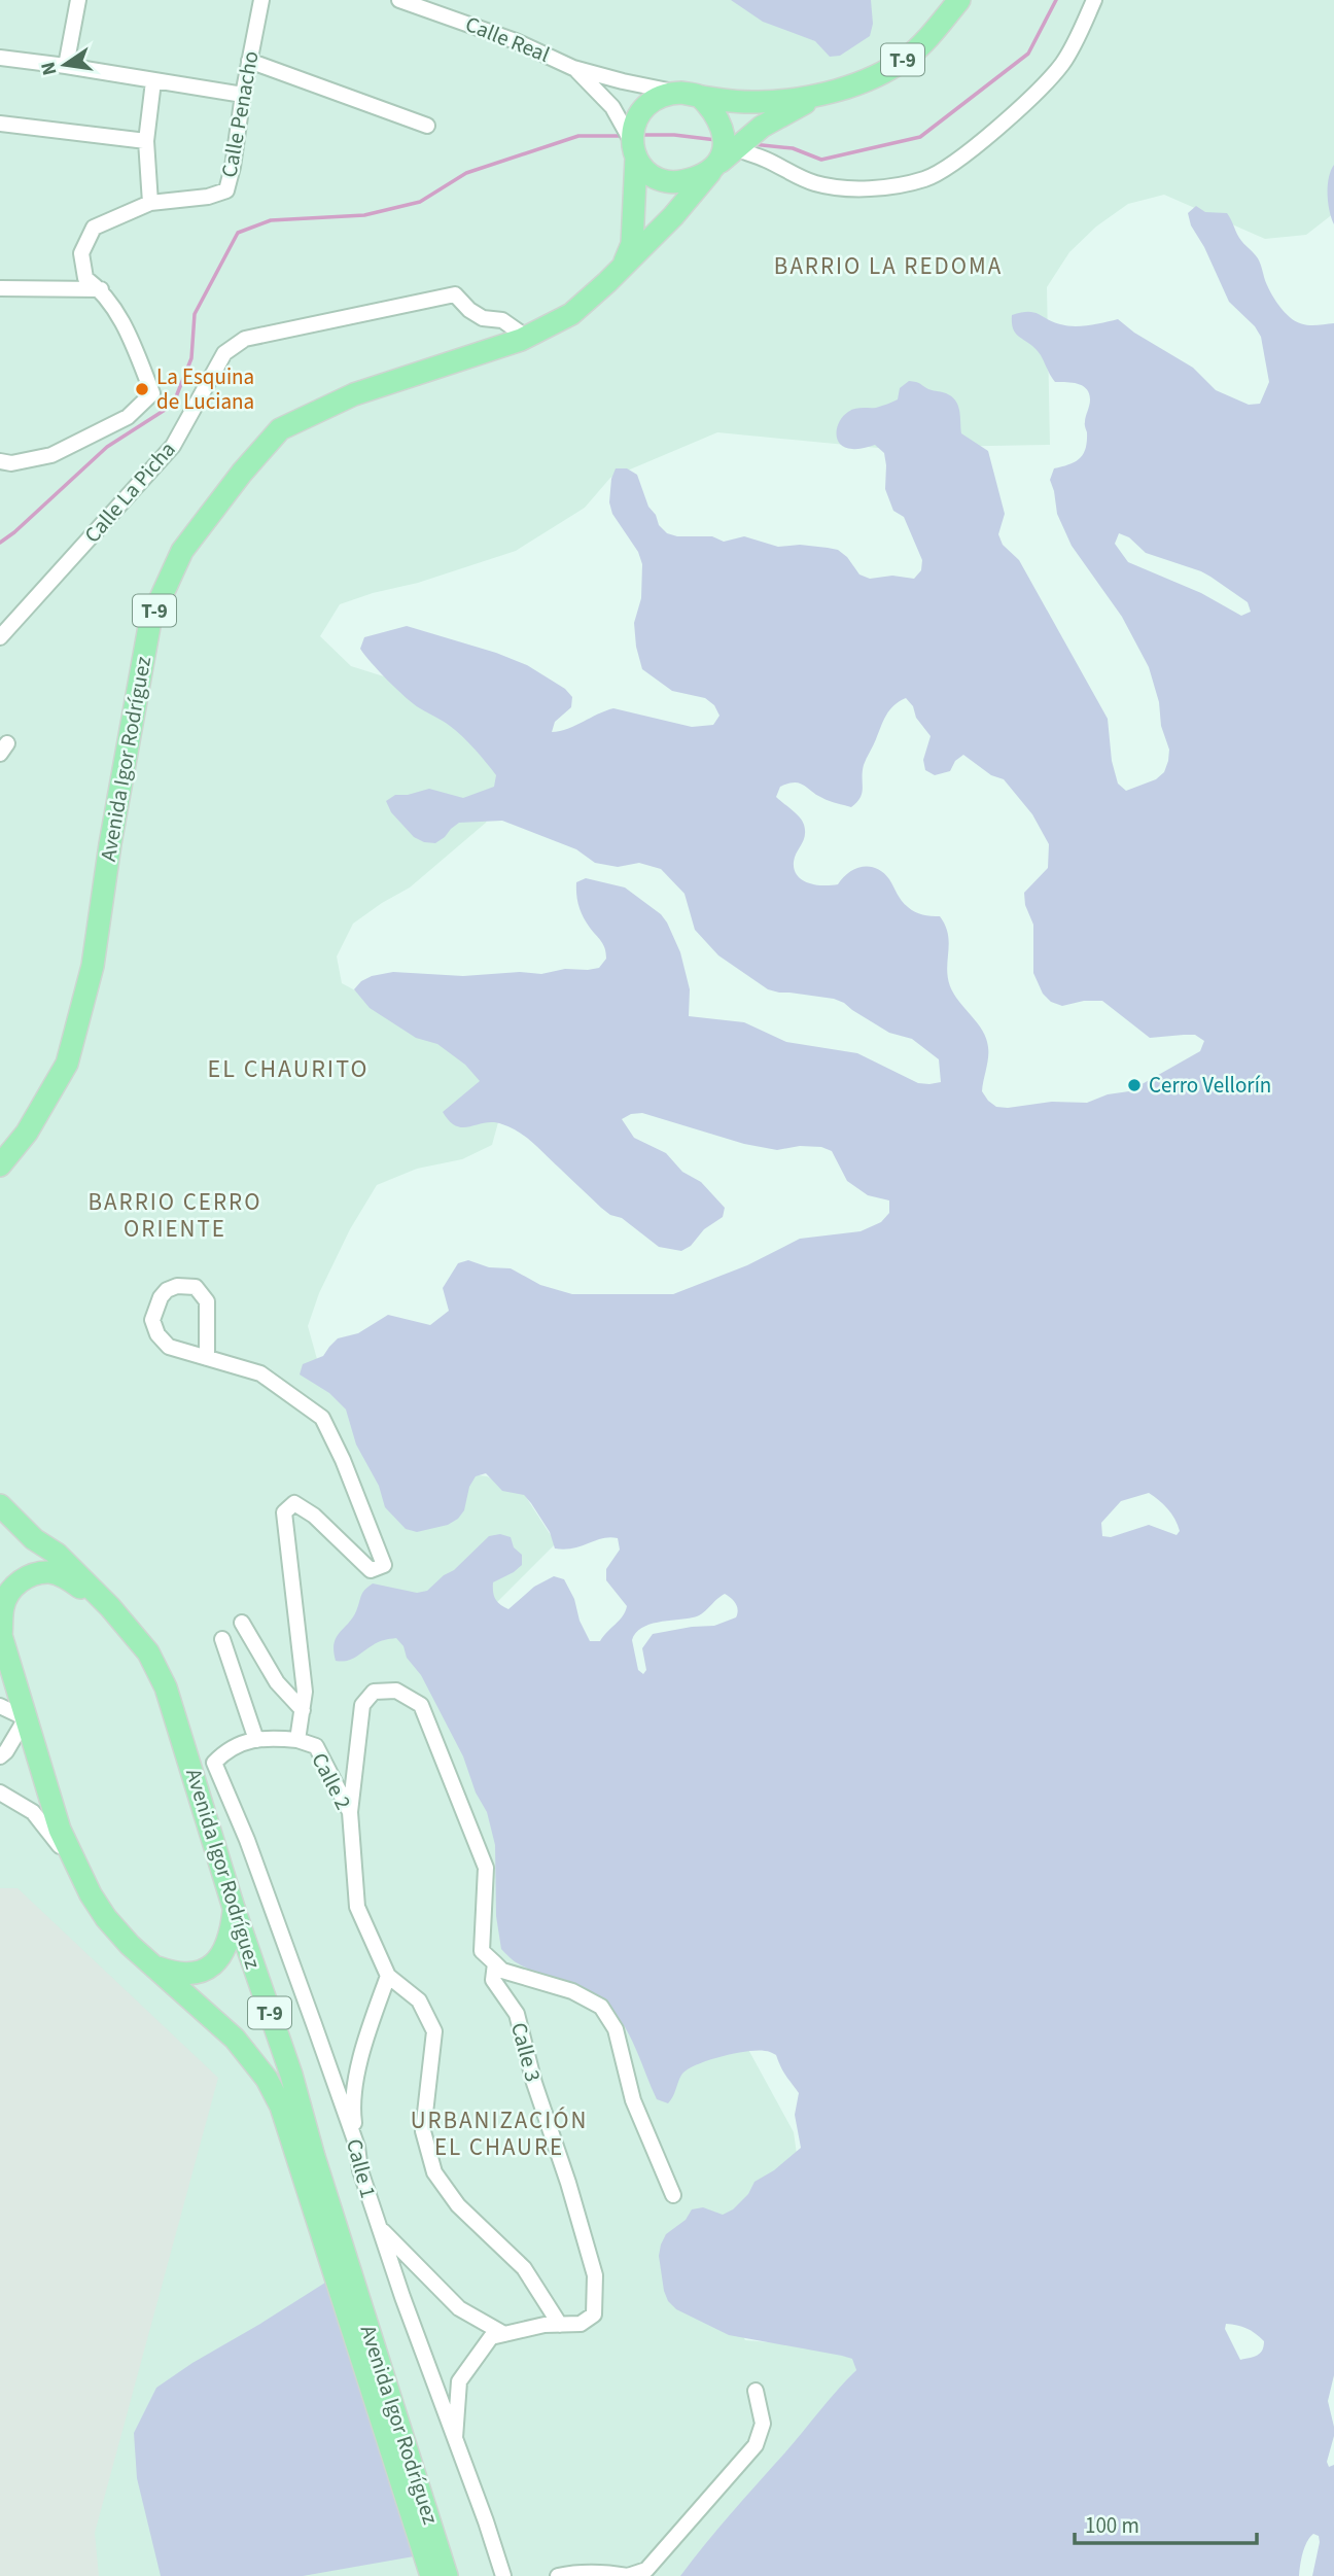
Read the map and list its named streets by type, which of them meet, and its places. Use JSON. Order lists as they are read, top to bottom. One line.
{"streets":{"highway":["T-9","Avenida Igor Rodríguez"],"street":["Calle Real","Calle Penacho","Calle La Picha","Calle 2","Calle 3","Calle 1"]},"crossings":[["T-9","Avenida Igor Rodríguez"],["Calle La Picha","Avenida Igor Rodríguez"],["Calle 2","Calle 3"]],"districts":["BARRIO LA REDOMA","EL CHAURITO","BARRIO CERRO ORIENTE","URBANIZACIÓN EL CHAURE"],"places":["La Esquina de Luciana","Cerro Vellorín"],"scale_bar":"100 m","north":"left"}
